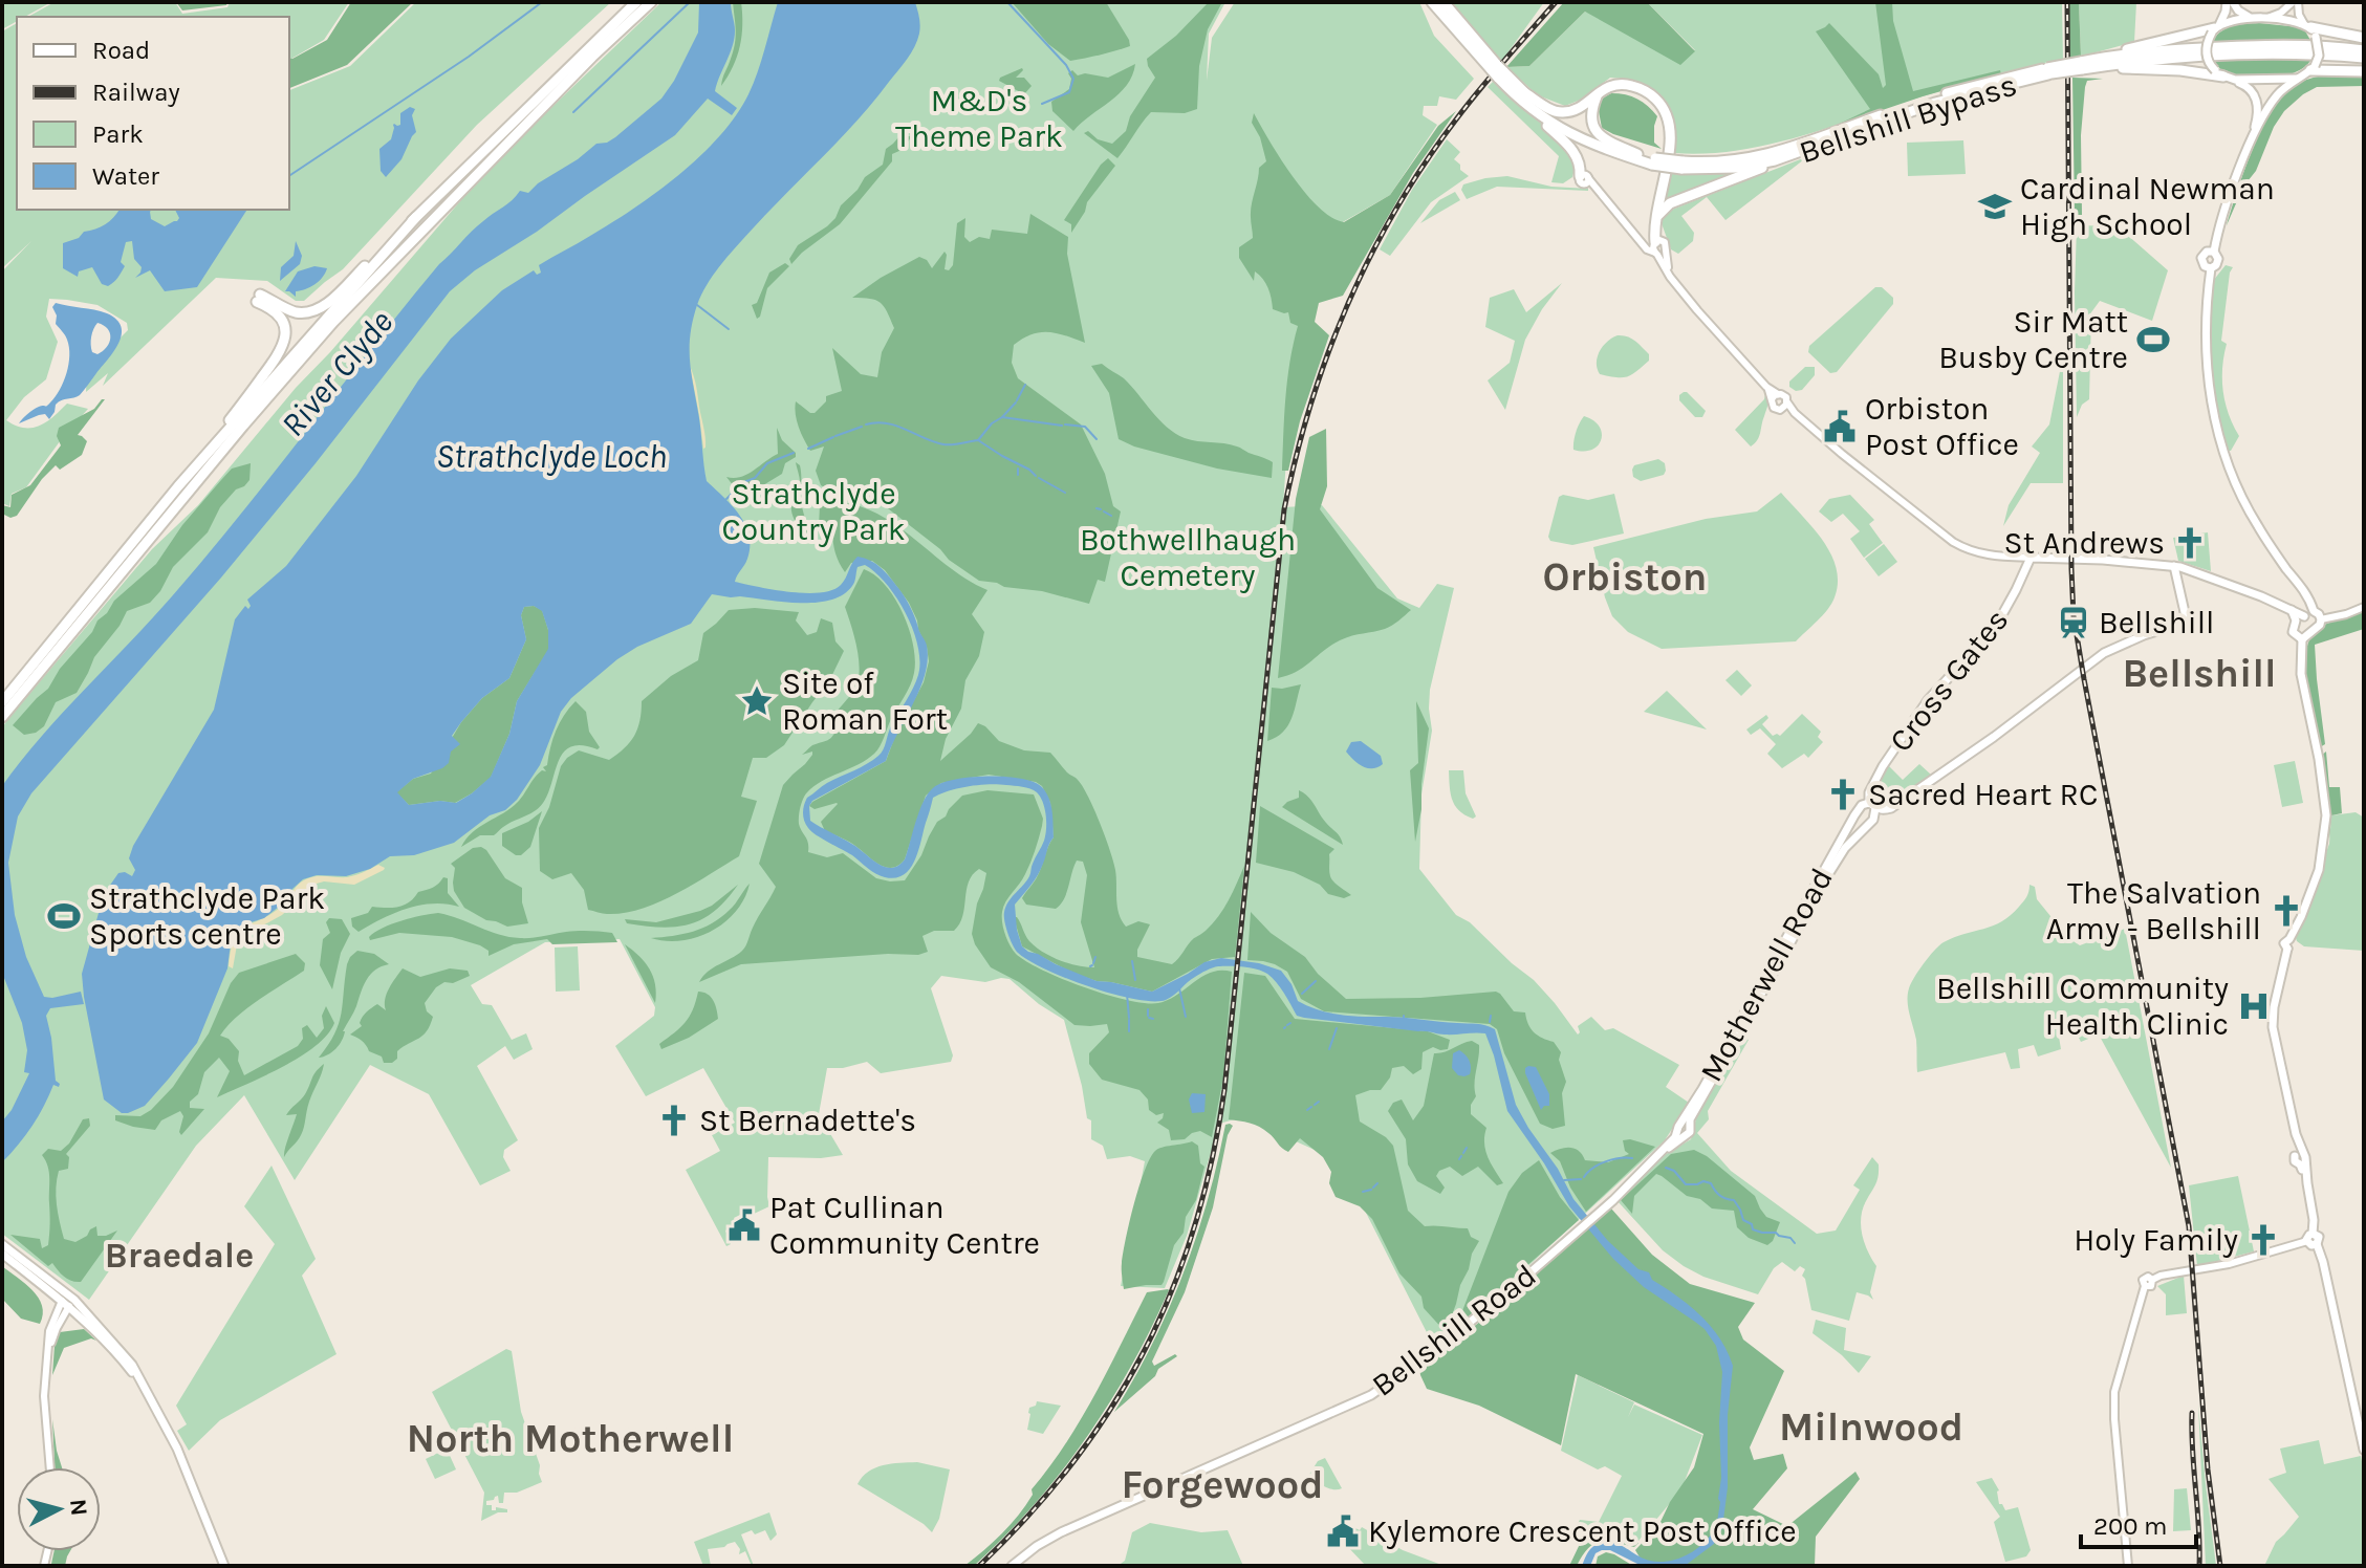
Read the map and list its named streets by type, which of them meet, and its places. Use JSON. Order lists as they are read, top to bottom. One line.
{"streets":{"highway":["Bellshill Bypass"],"main road":["Cross Gates","Motherwell Road","Bellshill Road"]},"crossings":[["Cross Gates","Motherwell Road"],["Motherwell Road","Bellshill Road"]],"districts":["Orbiston","Bellshill","Braedale","Milnwood","North Motherwell","Forgewood"],"water":["River Clyde","Strathclyde Loch"],"parks":["M&D's Theme Park","Strathclyde Country Park","Bothwellhaugh Cemetery"],"places":{"school or university":["Cardinal Newman High School"],"sports":["Sir Matt Busby Centre","Strathclyde Park Sports centre"],"public building":["Orbiston Post Office","Pat Cullinan Community Centre","Kylemore Crescent Post Office"],"church":["St Andrews","Sacred Heart RC","The Salvation Army - Bellshill","St Bernadette's","Holy Family"],"station":["Bellshill"],"place":["Site of Roman Fort"],"hospital":["Bellshill Community Health Clinic"]},"legend":["Road","Railway","Park","Water"],"scale_bar":"200 m","north":"right"}
